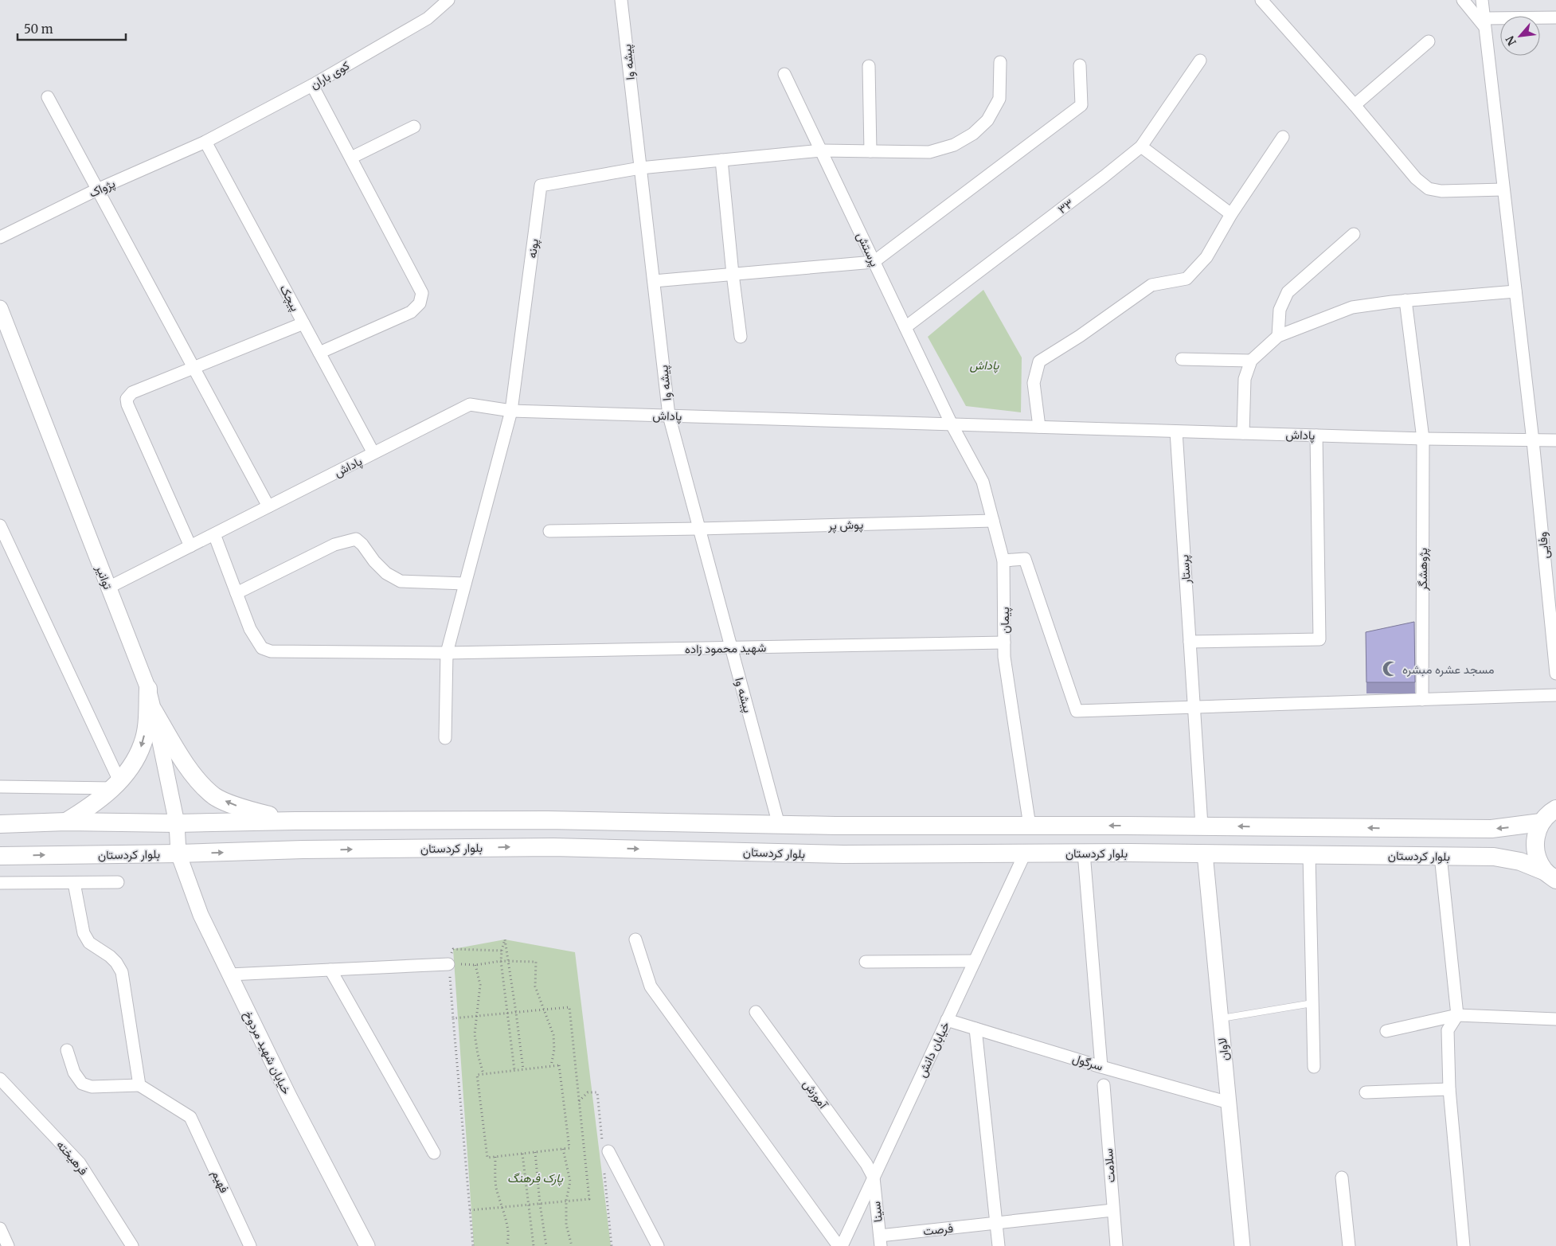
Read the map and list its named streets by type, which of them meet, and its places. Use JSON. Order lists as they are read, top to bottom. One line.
{"streets":{"main road":["بلوار کردستان"],"street":["پیشه وا","کوی باران","پژواک","۳۳","پونه","پرستش","پیچک","پاداش","پوش پر","وفایی","پرستار","پژوهشگر","توانیر","پیمان","شهید محمود زاده","خیابان دانش","لاوان","خیابان شهید مردوخ","سرگول","آموزش","فرهیخته","سلامت","فهیم","سینا","فرصت"]},"crossings":[["پیشه وا","پونه"],["پیشه وا","پاداش"],["پیشه وا","پوش پر"],["پیشه وا","شهید محمود زاده"],["کوی باران","پژواک"],["کوی باران","پیچک"],["پژواک","پیچک"],["۳۳","پرستش"],["پونه","پاداش"],["پرستش","پاداش"],["پرستش","پیمان"],["پیچک","پاداش"],["پاداش","وفایی"],["پاداش","پرستار"],["پاداش","پژوهشگر"],["پاداش","توانیر"],["پاداش","پیمان"],["پاداش","شهید محمود زاده"],["پوش پر","پیمان"],["توانیر","بلوار کردستان"],["توانیر","خیابان شهید مردوخ"],["پیمان","شهید محمود زاده"],["بلوار کردستان","خیابان دانش"],["بلوار کردستان","لاوان"],["بلوار کردستان","خیابان شهید مردوخ"],["خیابان دانش","سرگول"],["خیابان دانش","آموزش"],["خیابان دانش","سینا"],["لاوان","سرگول"],["آموزش","سینا"],["سلامت","فرصت"],["سینا","فرصت"]],"parks":["پاداش","پارک فرهنگ"],"places":{"mosque":["مسجد عشره مبشره"]},"scale_bar":"50 m","north":"bottom left"}
